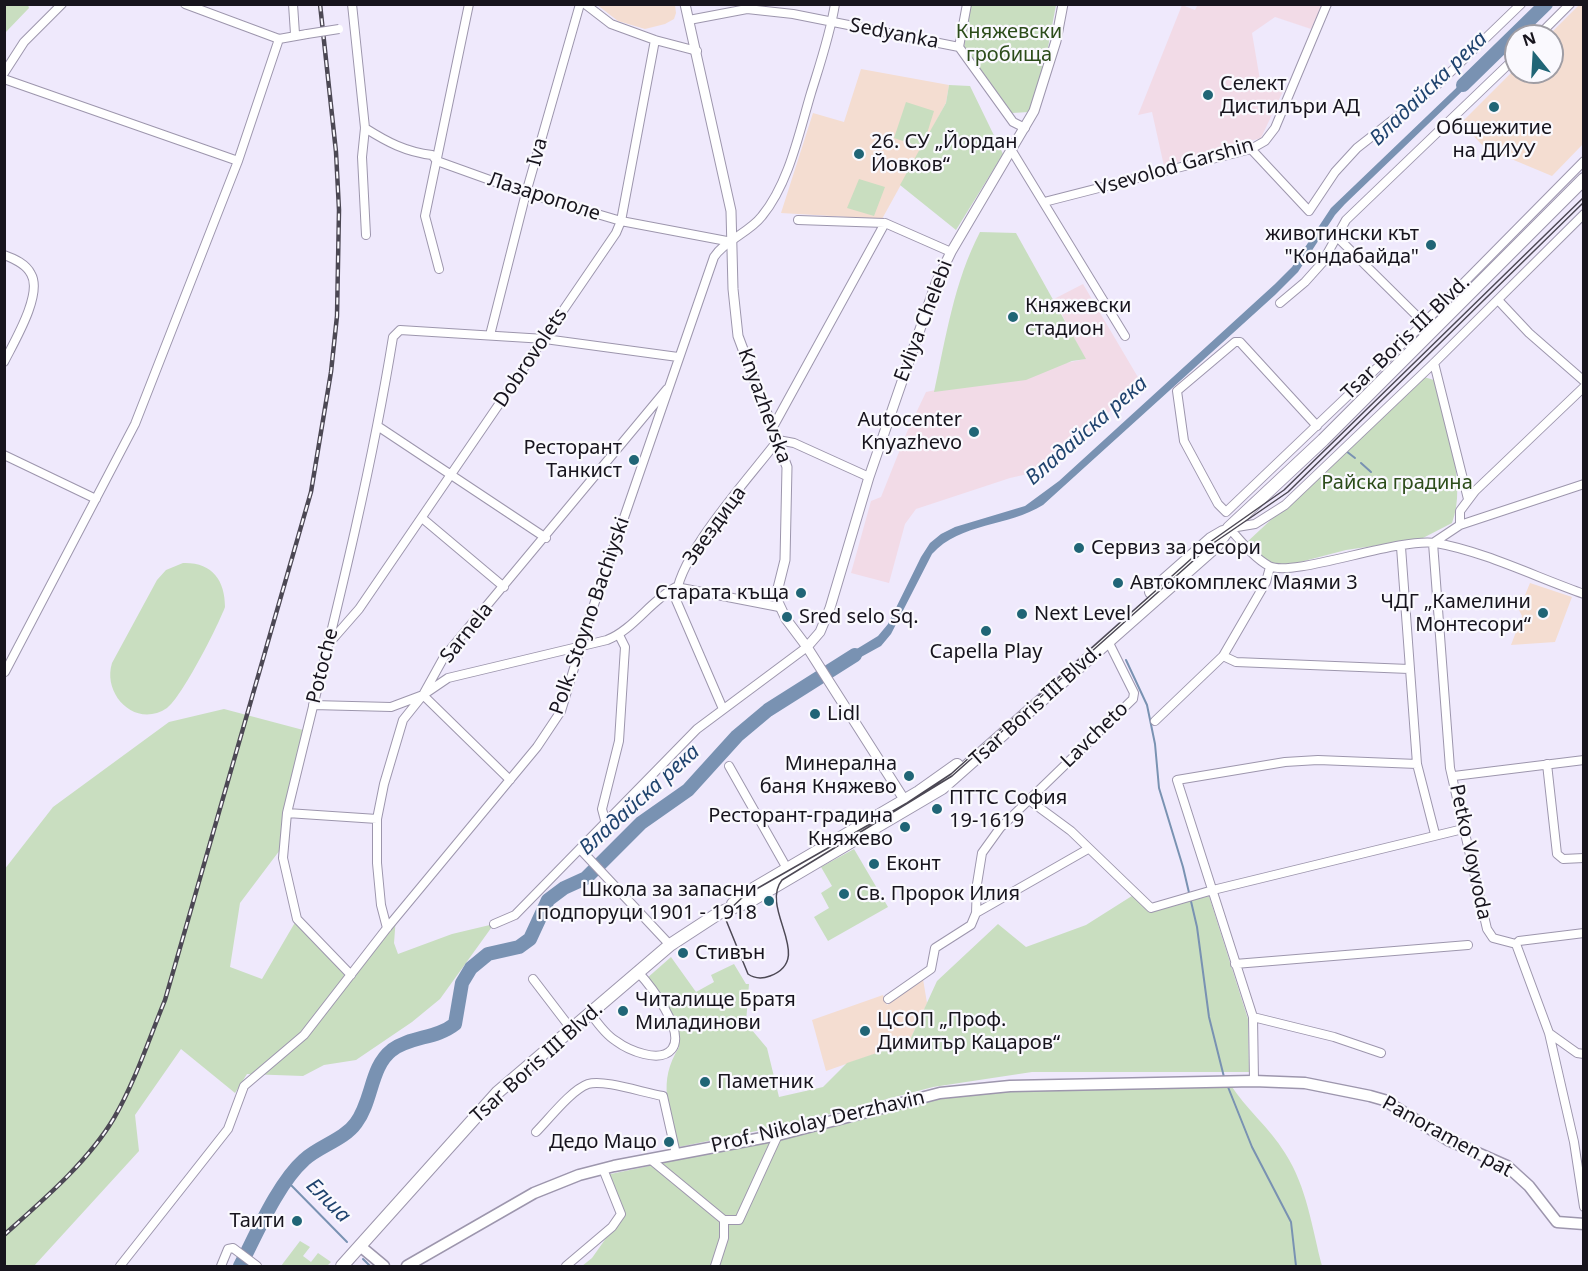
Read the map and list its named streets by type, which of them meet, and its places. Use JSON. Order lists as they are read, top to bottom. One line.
{"streets":{"main road":["Tsar Boris III Blvd.","Prof. Nikolay Derzhavin","Panoramen pat"],"street":["Sedyanka","Iva","Vsevolod Garshin","Лазарополе","Evliya Chelebi","Dobrovolets","Knyazhevska","Звездица","Polk. Stoyno Bachiyski","Sarnela","Potoche","Lavcheto","Petko Voyvoda"]},"crossings":[["Sedyanka","Evliya Chelebi"],["Sedyanka","Knyazhevska"],["Sedyanka","Polk. Stoyno Bachiyski"],["Iva","Лазарополе"],["Iva","Potoche"],["Лазарополе","Dobrovolets"],["Лазарополе","Knyazhevska"],["Лазарополе","Polk. Stoyno Bachiyski"],["Tsar Boris III Blvd.","Lavcheto"],["Dobrovolets","Potoche"],["Knyazhevska","Звездица"],["Knyazhevska","Polk. Stoyno Bachiyski"],["Polk. Stoyno Bachiyski","Sarnela"],["Polk. Stoyno Bachiyski","Potoche"],["Prof. Nikolay Derzhavin","Panoramen pat"]],"water":["Владайска река","Елша"],"parks":["Княжевски гробища","Райска градина"],"places":["Селект Дистилъри АД","Общежитие на ДИУУ","26. СУ „Йордан Йовков“","животински кът \"Кондабайда\"","Княжевски стадион","Autocenter Knyazhevo","Ресторант Танкист","Сервиз за ресори","Автокомплекс Маями 3","Старата къща","ЧДГ „Камелини Монтесори“","Next Level","Sred selo Sq.","Capella Play","Lidl","Минерална баня Княжево","ПТТС София 19-1619","Ресторант-градина Княжево","Еконт","Св. Пророк Илия","Школа за запасни подпоруци 1901 - 1918","Стивън","Читалище Братя Миладинови","ЦСОП „Проф. Димитър Кацаров“","Паметник","Дедо Мацо","Таити"],"north":"top"}
